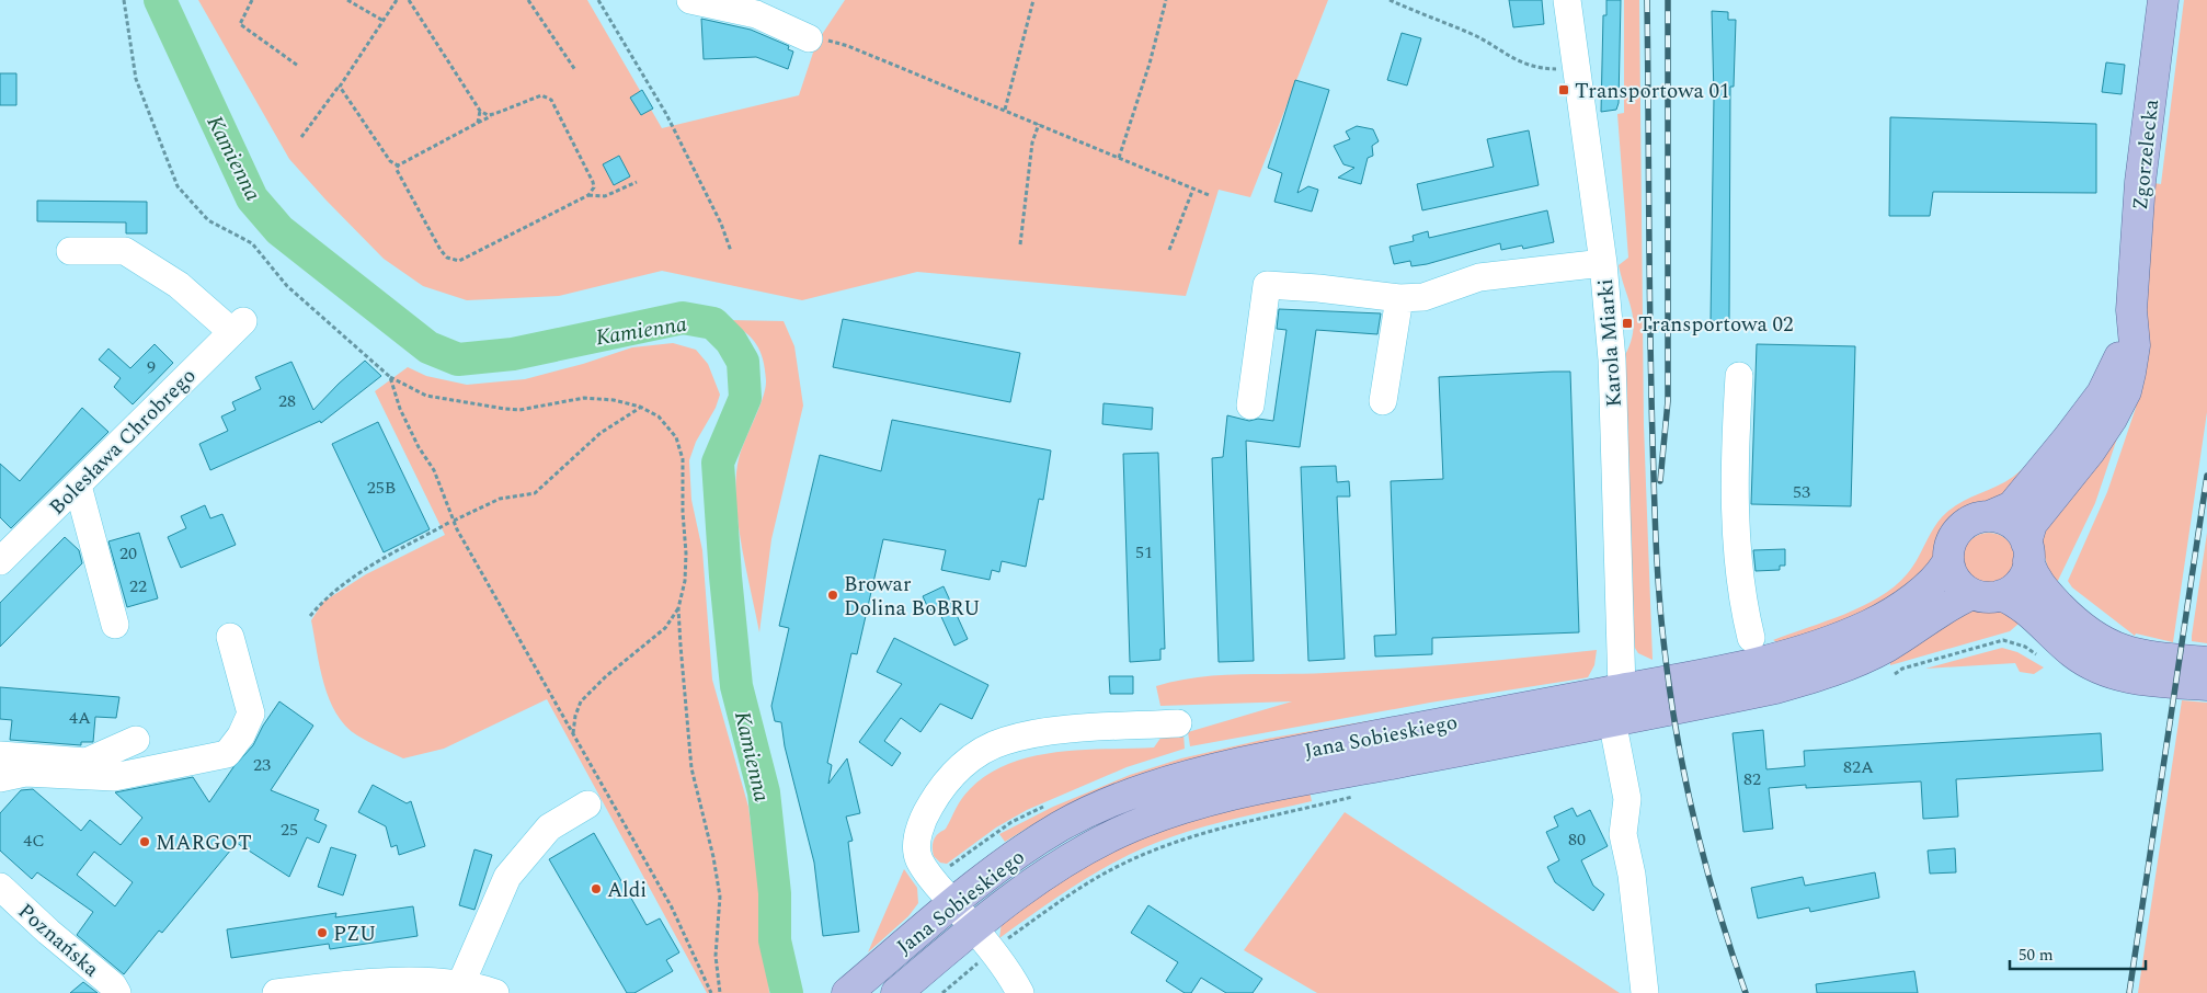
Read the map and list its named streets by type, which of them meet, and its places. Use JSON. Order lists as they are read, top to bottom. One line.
{"streets":{"main road":["Zgorzelecka","Jana Sobieskiego"],"street":["Karola Miarki","Bolesława Chrobrego","Poznańska"]},"crossings":[["Zgorzelecka","Jana Sobieskiego"],["Karola Miarki","Jana Sobieskiego"]],"water":["Kamienna"],"places":{"transit":["Transportowa 01","Transportowa 02"],"other":["Browar Dolina BoBRU","MARGOT","Aldi","PZU"]},"house_numbers":["9","28","25B","53","51","20","22","4A","23","82A","82","25","80","4C"],"scale_bar":"50 m"}
